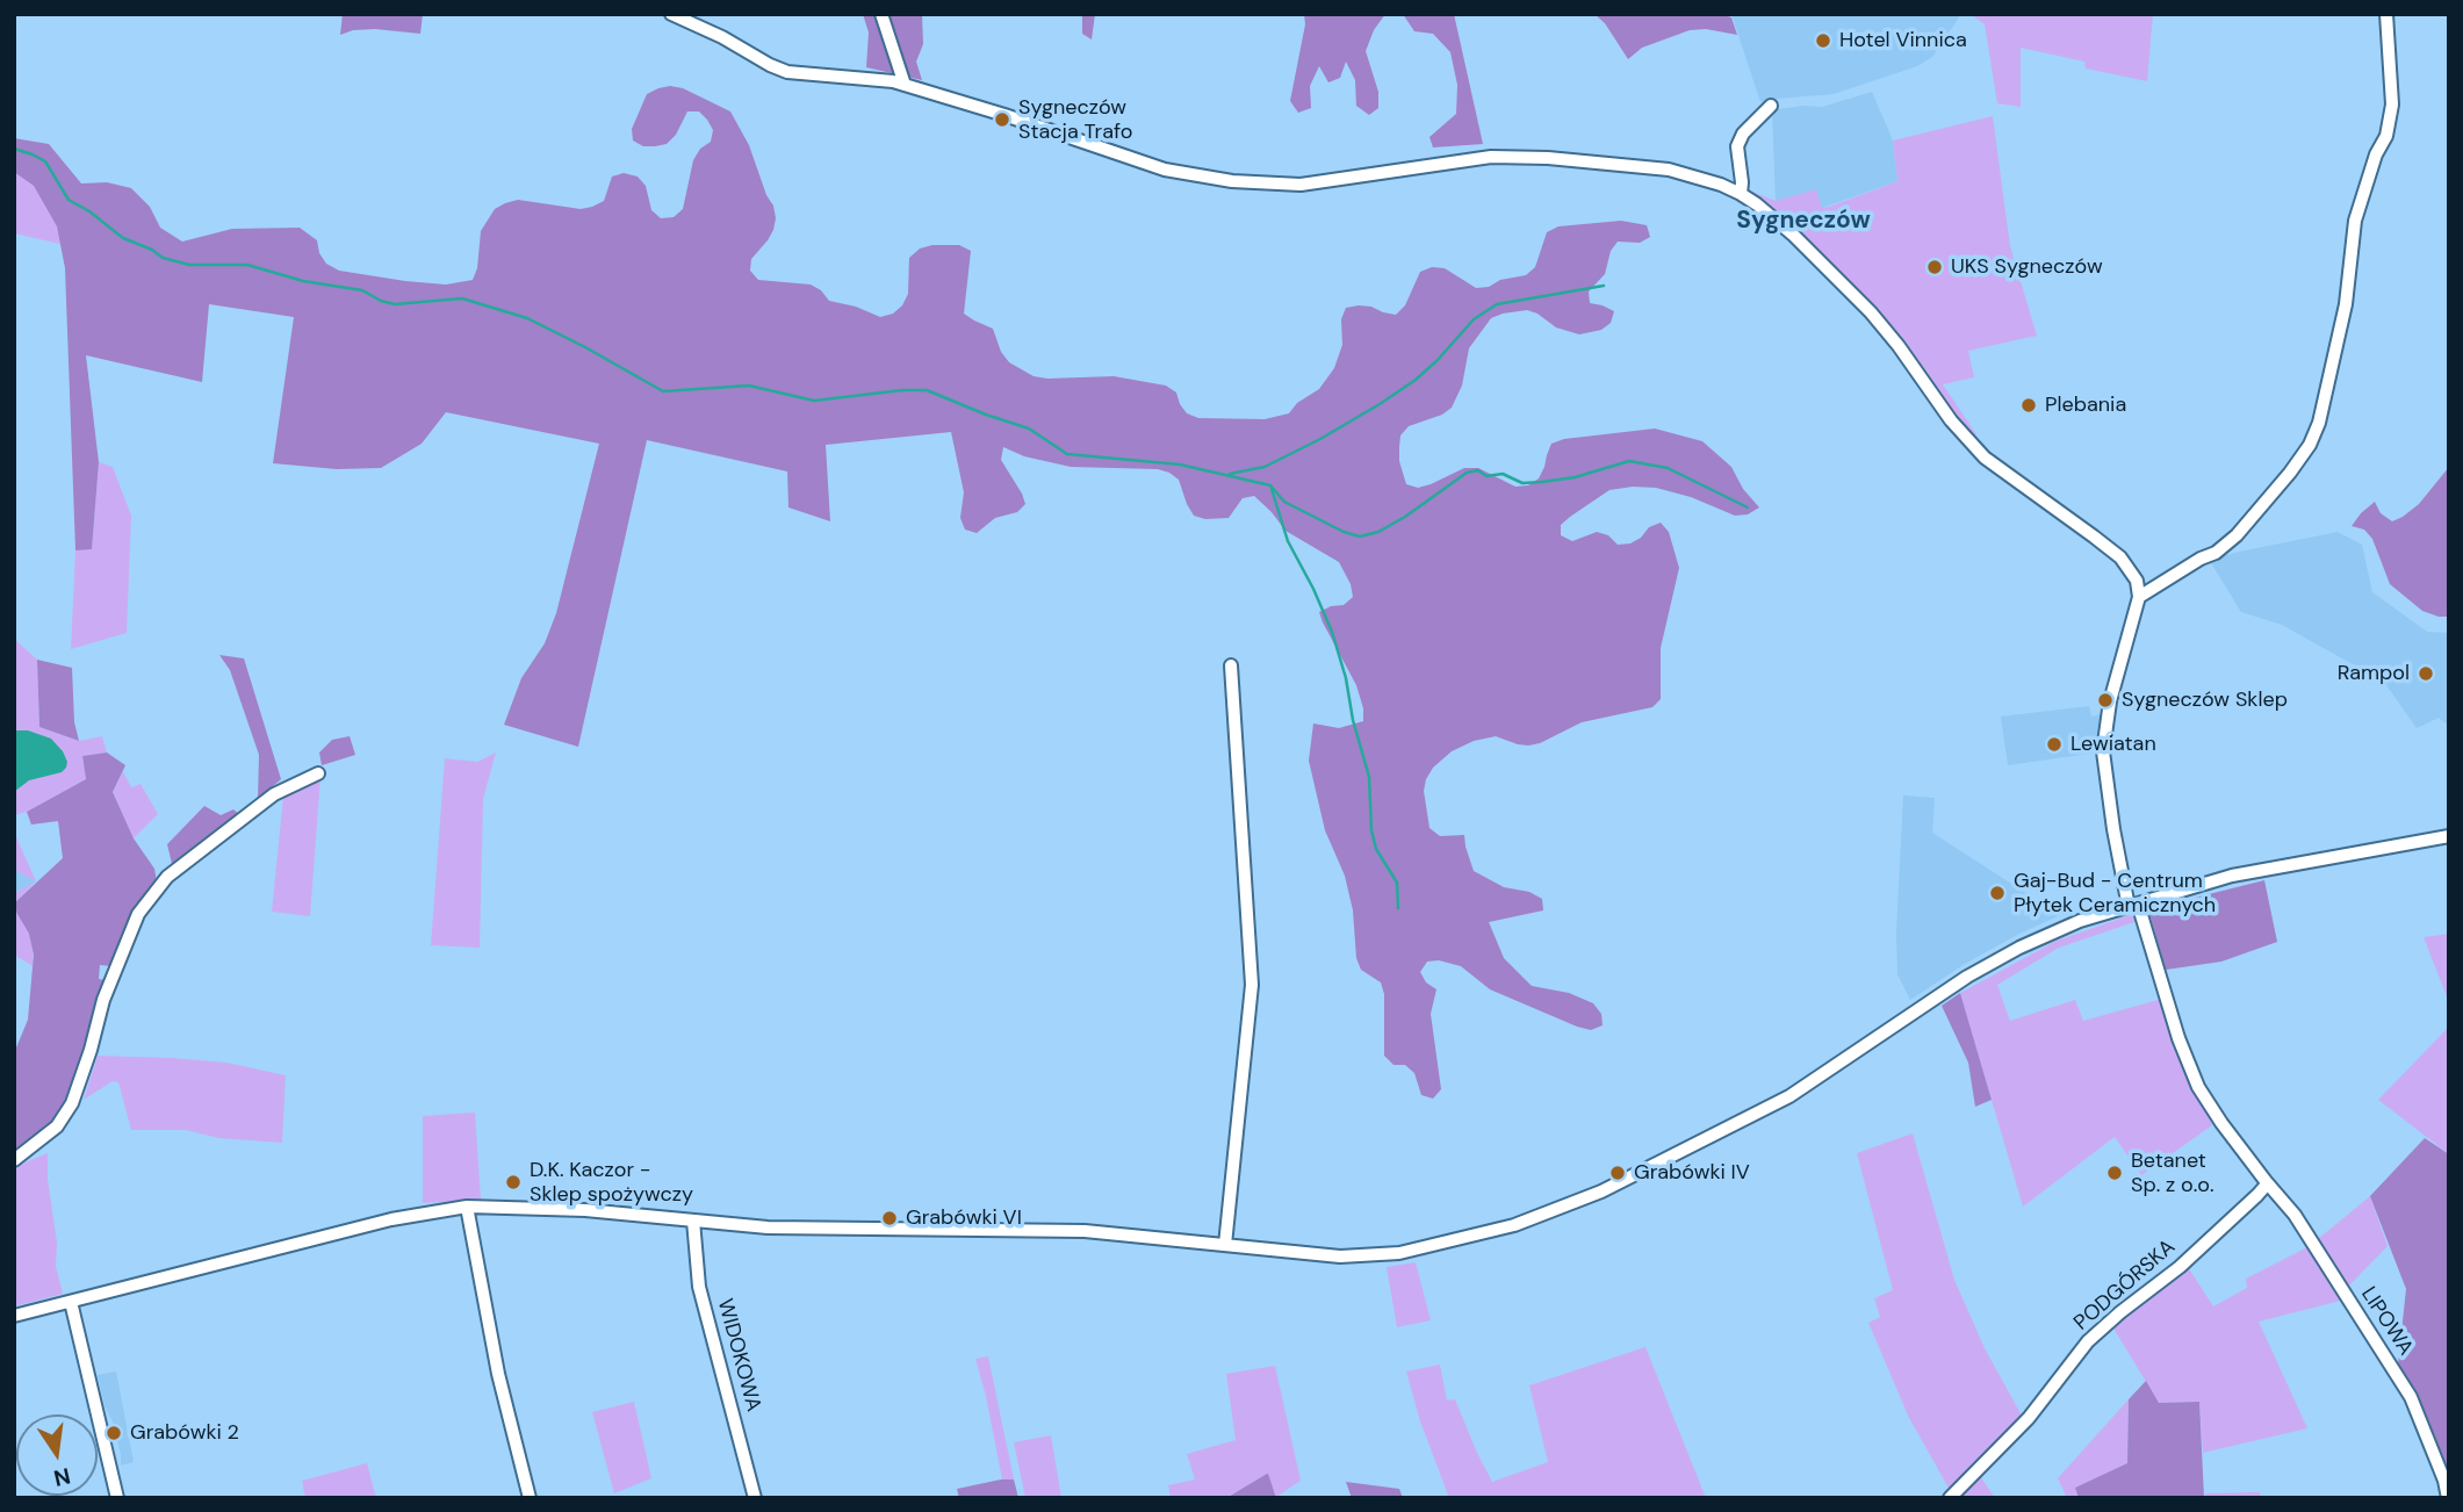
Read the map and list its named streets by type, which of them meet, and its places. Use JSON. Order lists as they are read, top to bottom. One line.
{"streets":{"street":["PODGÓRSKA","LIPOWA","WIDOKOWA"]},"crossings":[["PODGÓRSKA","LIPOWA"]],"districts":["Sygneczów"],"places":["Hotel Vinnica","Sygneczów Stacja Trafo","UKS Sygneczów","Plebania","Rampol","Sygneczów Sklep","Lewiatan","Gaj-Bud - Centrum Płytek Ceramicznych","Grabówki IV","Betanet Sp. z o.o.","D.K. Kaczor - Sklep spożywczy","Grabówki VI","Grabówki 2"],"north":"bottom"}
